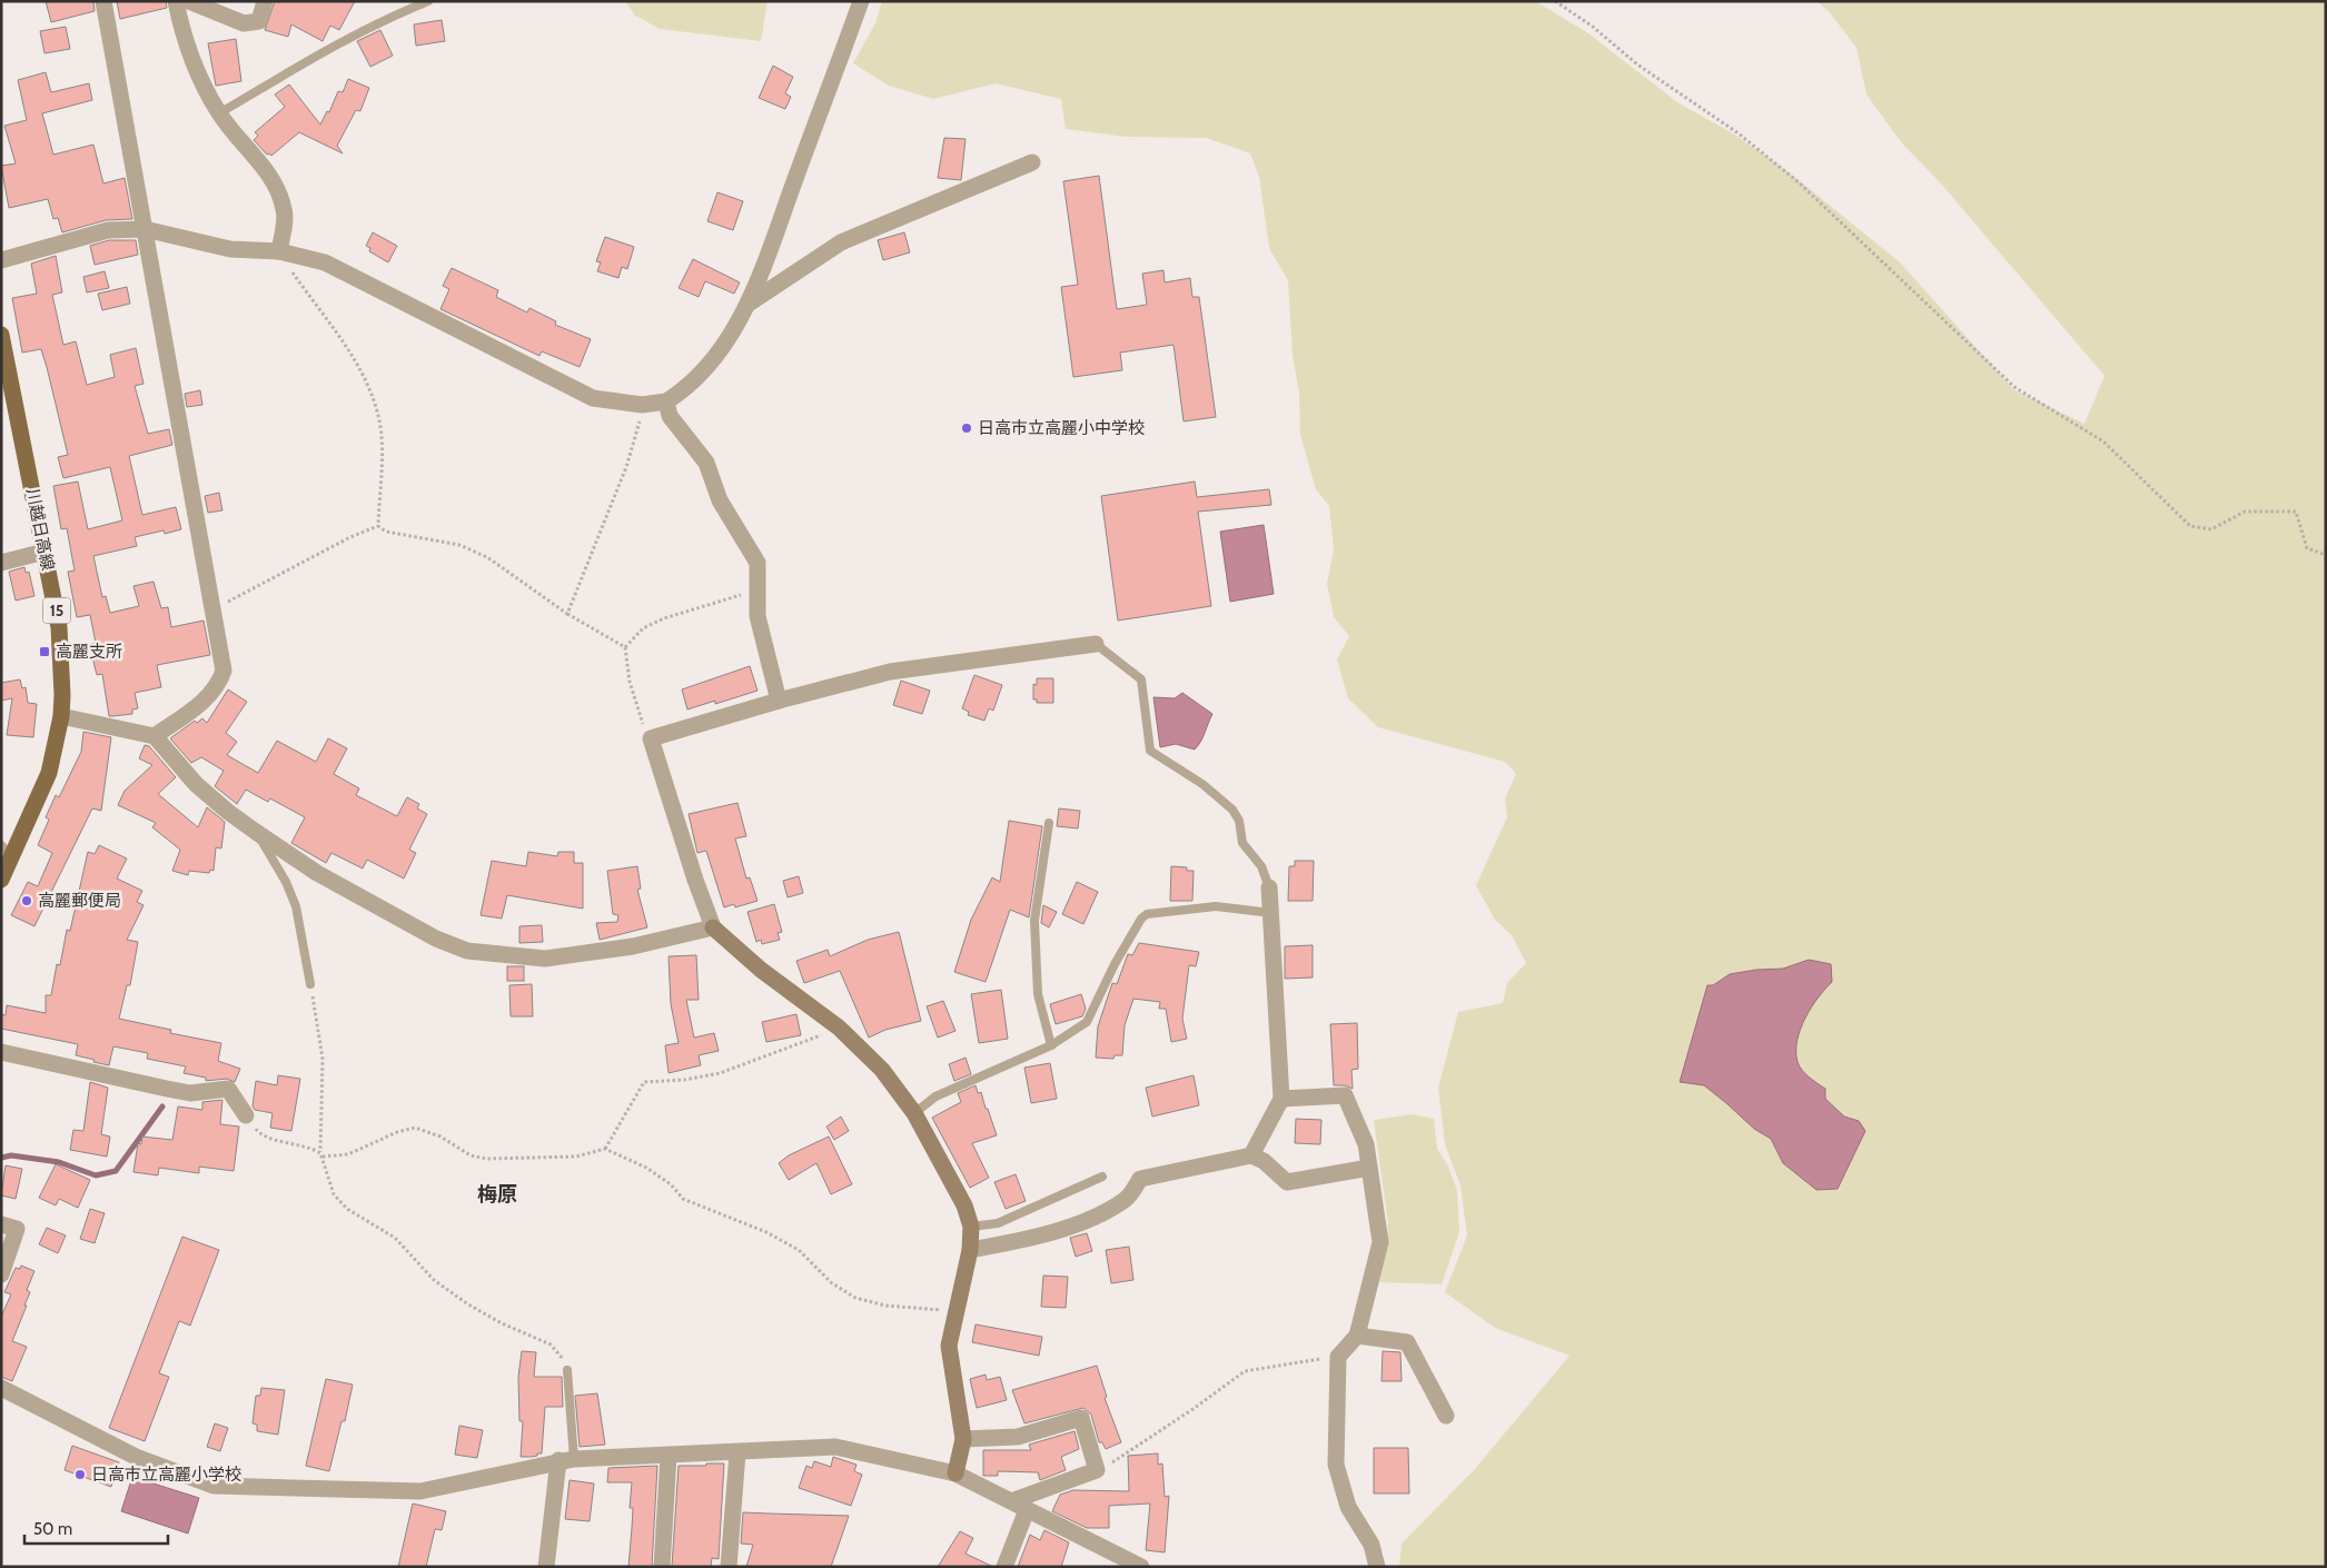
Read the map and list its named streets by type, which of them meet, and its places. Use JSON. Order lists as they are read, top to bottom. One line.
{"streets":{"main road":["川越日高線","15"]},"districts":["梅原"],"places":{"other":["日高市立高麗小中学校","高麗郵便局","日高市立高麗小学校"],"transit":["高麗支所"]},"scale_bar":"50 m"}
